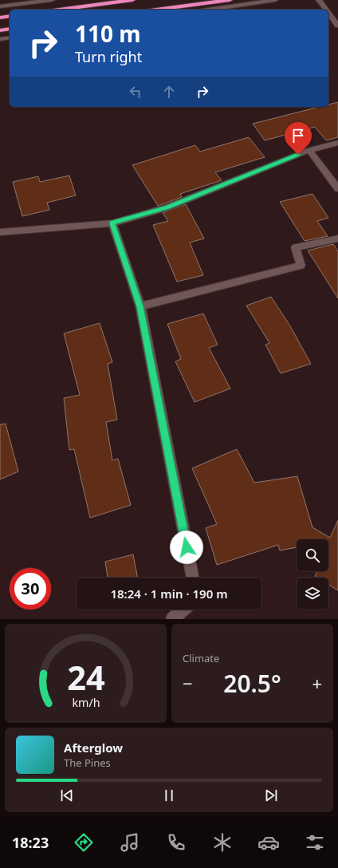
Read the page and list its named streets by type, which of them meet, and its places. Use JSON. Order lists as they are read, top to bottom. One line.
{"page":{"turn":["110 m","Turn right"],"limit":"30","trip":"18:24 · 1 min · 190 m","tile":"Climate","heat":["−","20.5°","+"],"song":["Afterglow","The Pines"],"tabs":"18:23","gauge":["24","km/h"]}}
